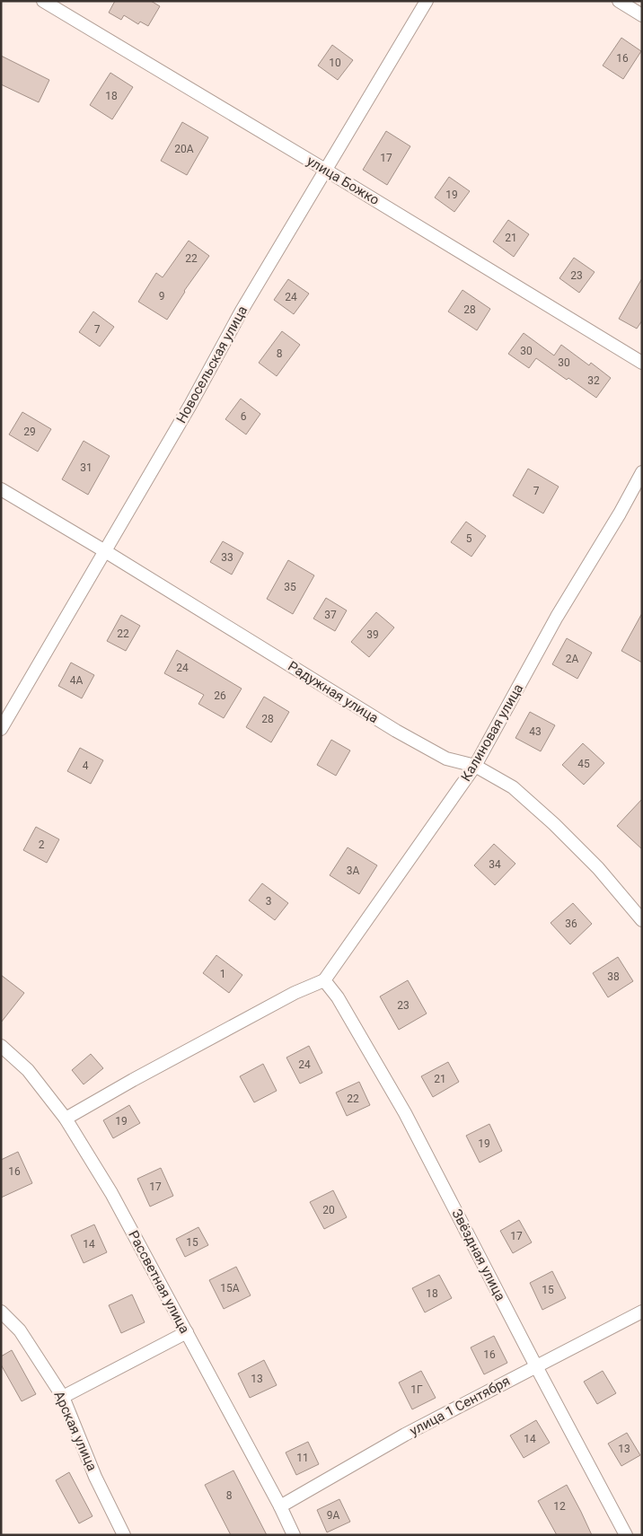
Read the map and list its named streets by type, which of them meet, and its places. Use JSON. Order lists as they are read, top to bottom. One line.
{"streets":{"street":["улица Божко","Новосельская улица","Радужная улица","Калиновая улица","Звёздная улица","Рассветная улица","улица 1 Сентября","Арская улица"]},"crossings":[["улица Божко","Новосельская улица"],["Новосельская улица","Радужная улица"],["Радужная улица","Калиновая улица"],["Калиновая улица","Звёздная улица"],["Звёздная улица","улица 1 Сентября"],["Рассветная улица","улица 1 Сентября"]],"house_numbers":["16","10","18","20А","17","19","21","22","23","9","24","28","7","30","8","30","32","6","29","31","7","5","33","35","37","22","39","2А","24","4А","26","28","43","45","4","2","34","3А","3","36","1","38","23","24","21","22","19","19","16","17","20","17","15","14","15А","15","18","16","13","1Г","14","13","11","8","12","9А"]}
